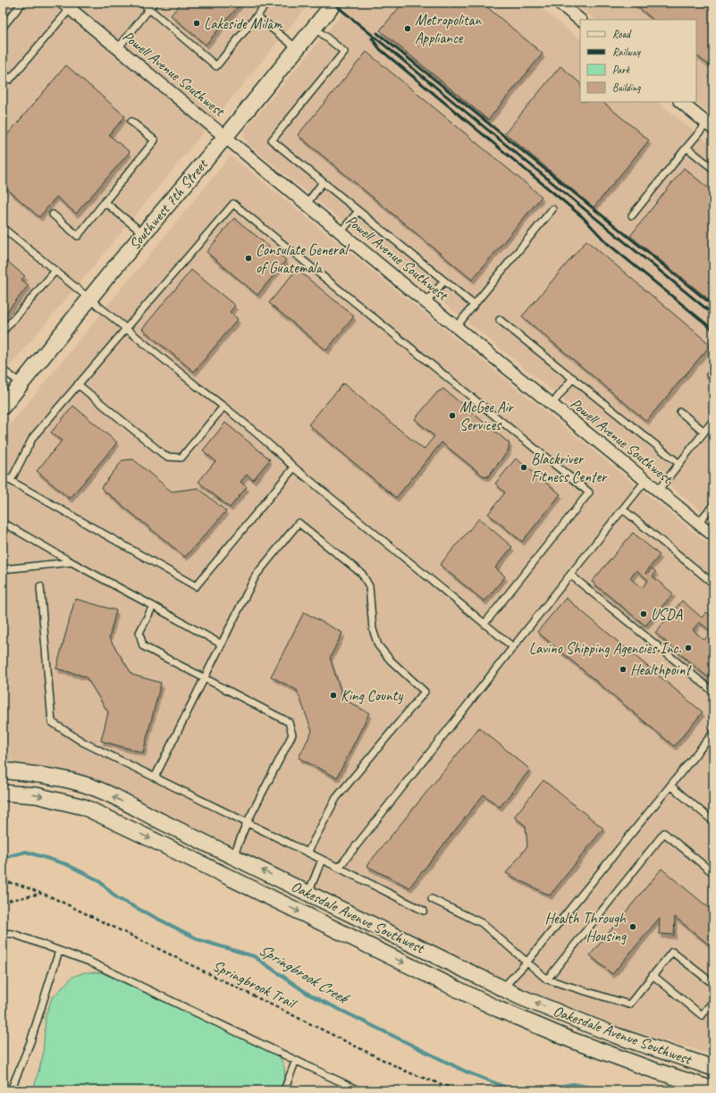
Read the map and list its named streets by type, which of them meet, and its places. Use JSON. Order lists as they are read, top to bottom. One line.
{"streets":{"street":["Powell Avenue Southwest","Southwest 7th Street","Oakesdale Avenue Southwest"],"path":["Springbrook Trail"]},"crossings":[["Powell Avenue Southwest","Southwest 7th Street"]],"water":["Springbrook Creek"],"places":["Lakeside Milam","Metropolitan Appliance","Consulate General of Guatemala","McGee Air Services","Blackriver Fitness Center","USDA","Lavino Shipping Agencies Inc.","Healthpoint","King County","Health Through Housing"],"legend":["Road","Railway","Park","Building"]}
